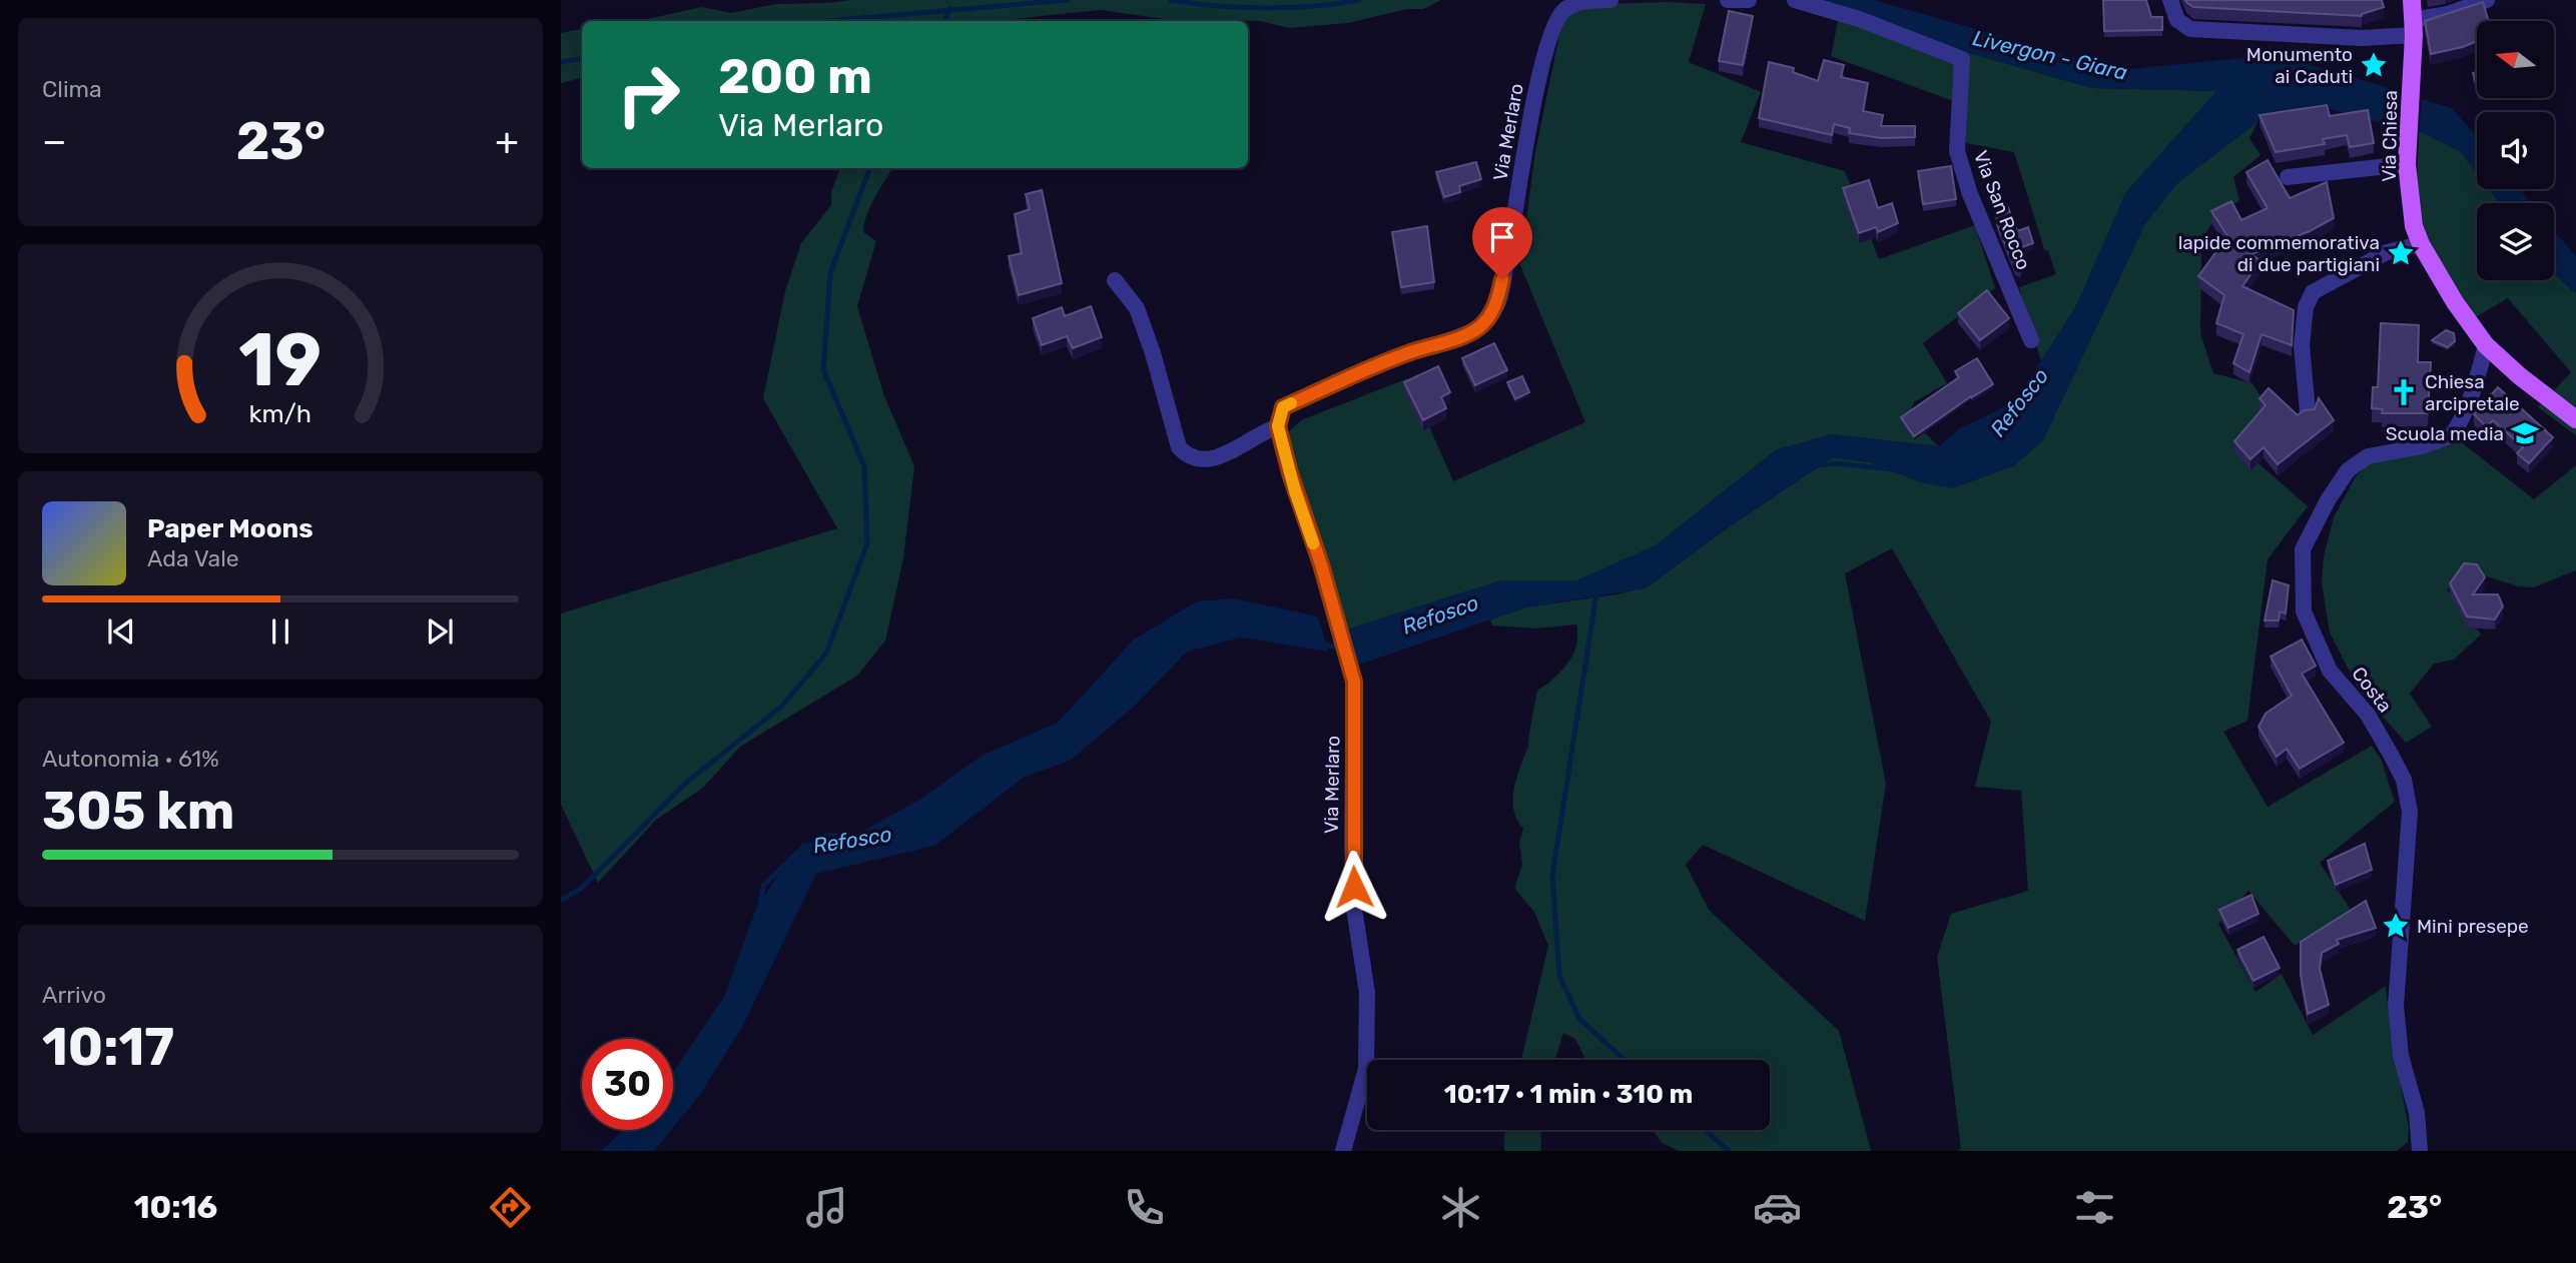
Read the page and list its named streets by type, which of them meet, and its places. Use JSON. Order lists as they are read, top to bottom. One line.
{"streets":{"main road":["Via Chiesa"],"street":["Via Merlaro","Via San Rocco","Costa"]},"crossings":[["Via Chiesa","Costa"]],"water":["Livergon - Giara","Refosco"],"places":{"place":["Monumento ai Caduti","lapide commemorativa di due partigiani","Mini presepe"],"church":["Chiesa arcipretale"],"school or university":["Scuola media"]},"north":"left","page":{"tile":["Clima",["Autonomia · 61%","305 km"],["Arrivo","10:17"]],"turn":["200 m","Via Merlaro"],"heat":["−","23°","+"],"song":["Paper Moons","Ada Vale"],"limit":"30","trip":"10:17 · 1 min · 310 m","tabs":["10:16","23°"],"gauge":["19","km/h"]}}
